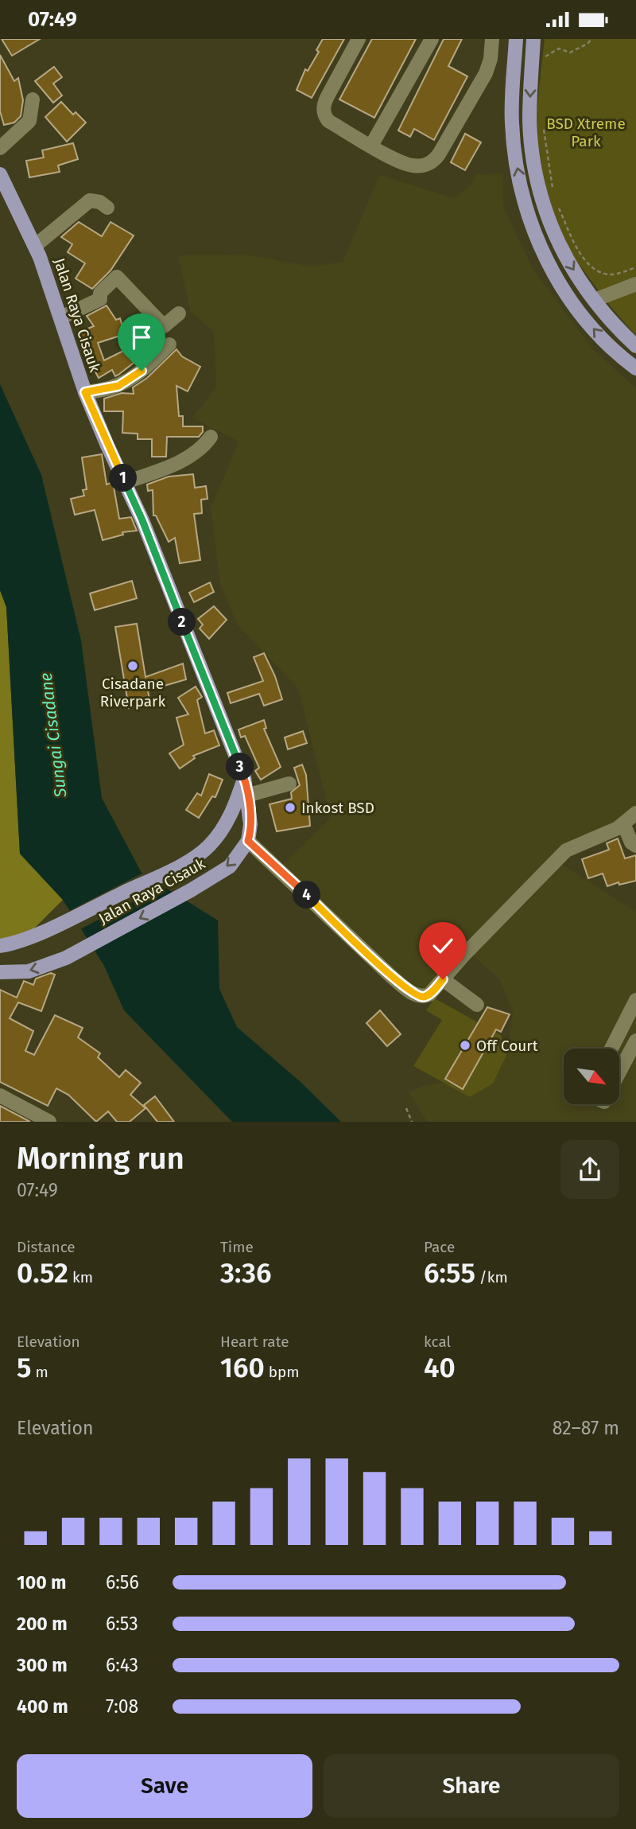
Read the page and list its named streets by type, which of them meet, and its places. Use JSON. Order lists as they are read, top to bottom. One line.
{"streets":{"main road":["Jalan Raya Cisauk"]},"water":["Sungai Cisadane"],"parks":["BSD Xtreme Park"],"places":["Cisadane Riverpark","Inkost BSD","Off Court"],"north":"bottom right","page":{"status":"07:49","pins":["1","2","3","4"],"heading":["Morning run","07:49"],"stats":[["Distance","0.52 km"],["Time","3:36"],["Pace","6:55 /km"],["Elevation","5 m"],["Heart rate","160 bpm"],["kcal","40"]],"chart":["Elevation","82–87 m"],"list":[{"name":"100 m","note":"6:56"},{"name":"200 m","note":"6:53"},{"name":"300 m","note":"6:43"},{"name":"400 m","note":"7:08"}],"buttons":["Save","Share"]}}
